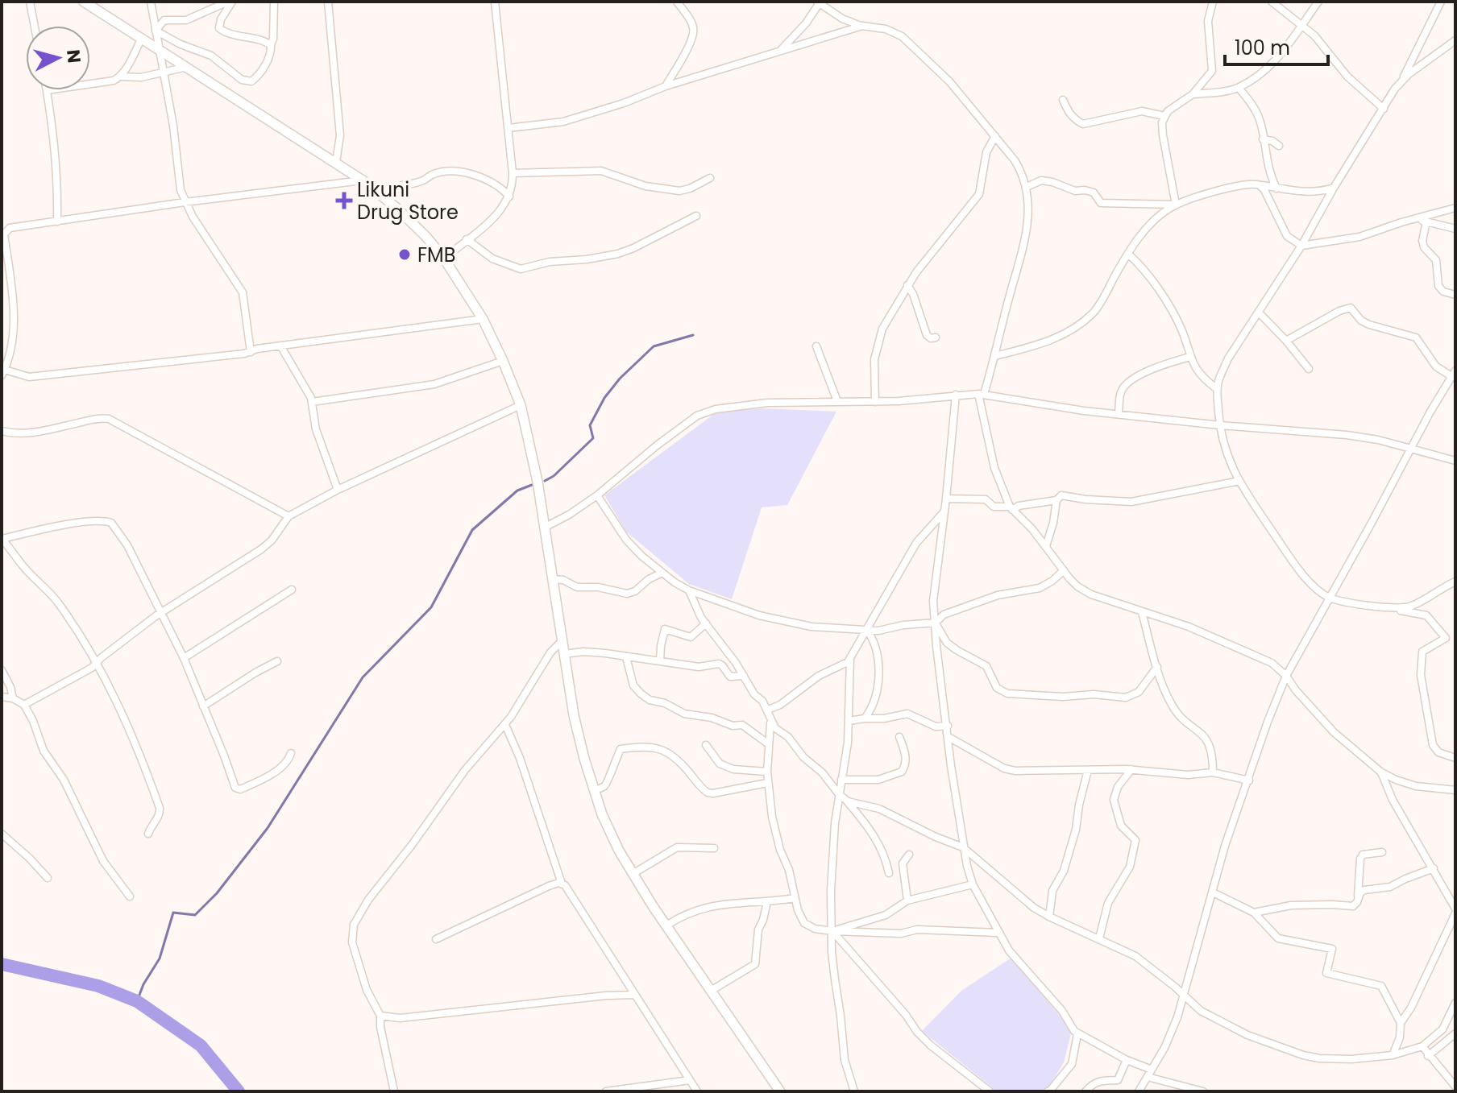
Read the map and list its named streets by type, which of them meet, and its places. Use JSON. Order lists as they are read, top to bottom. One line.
{"places":{"health":["Likuni Drug Store"],"other":["FMB"]},"scale_bar":"100 m","north":"right"}
